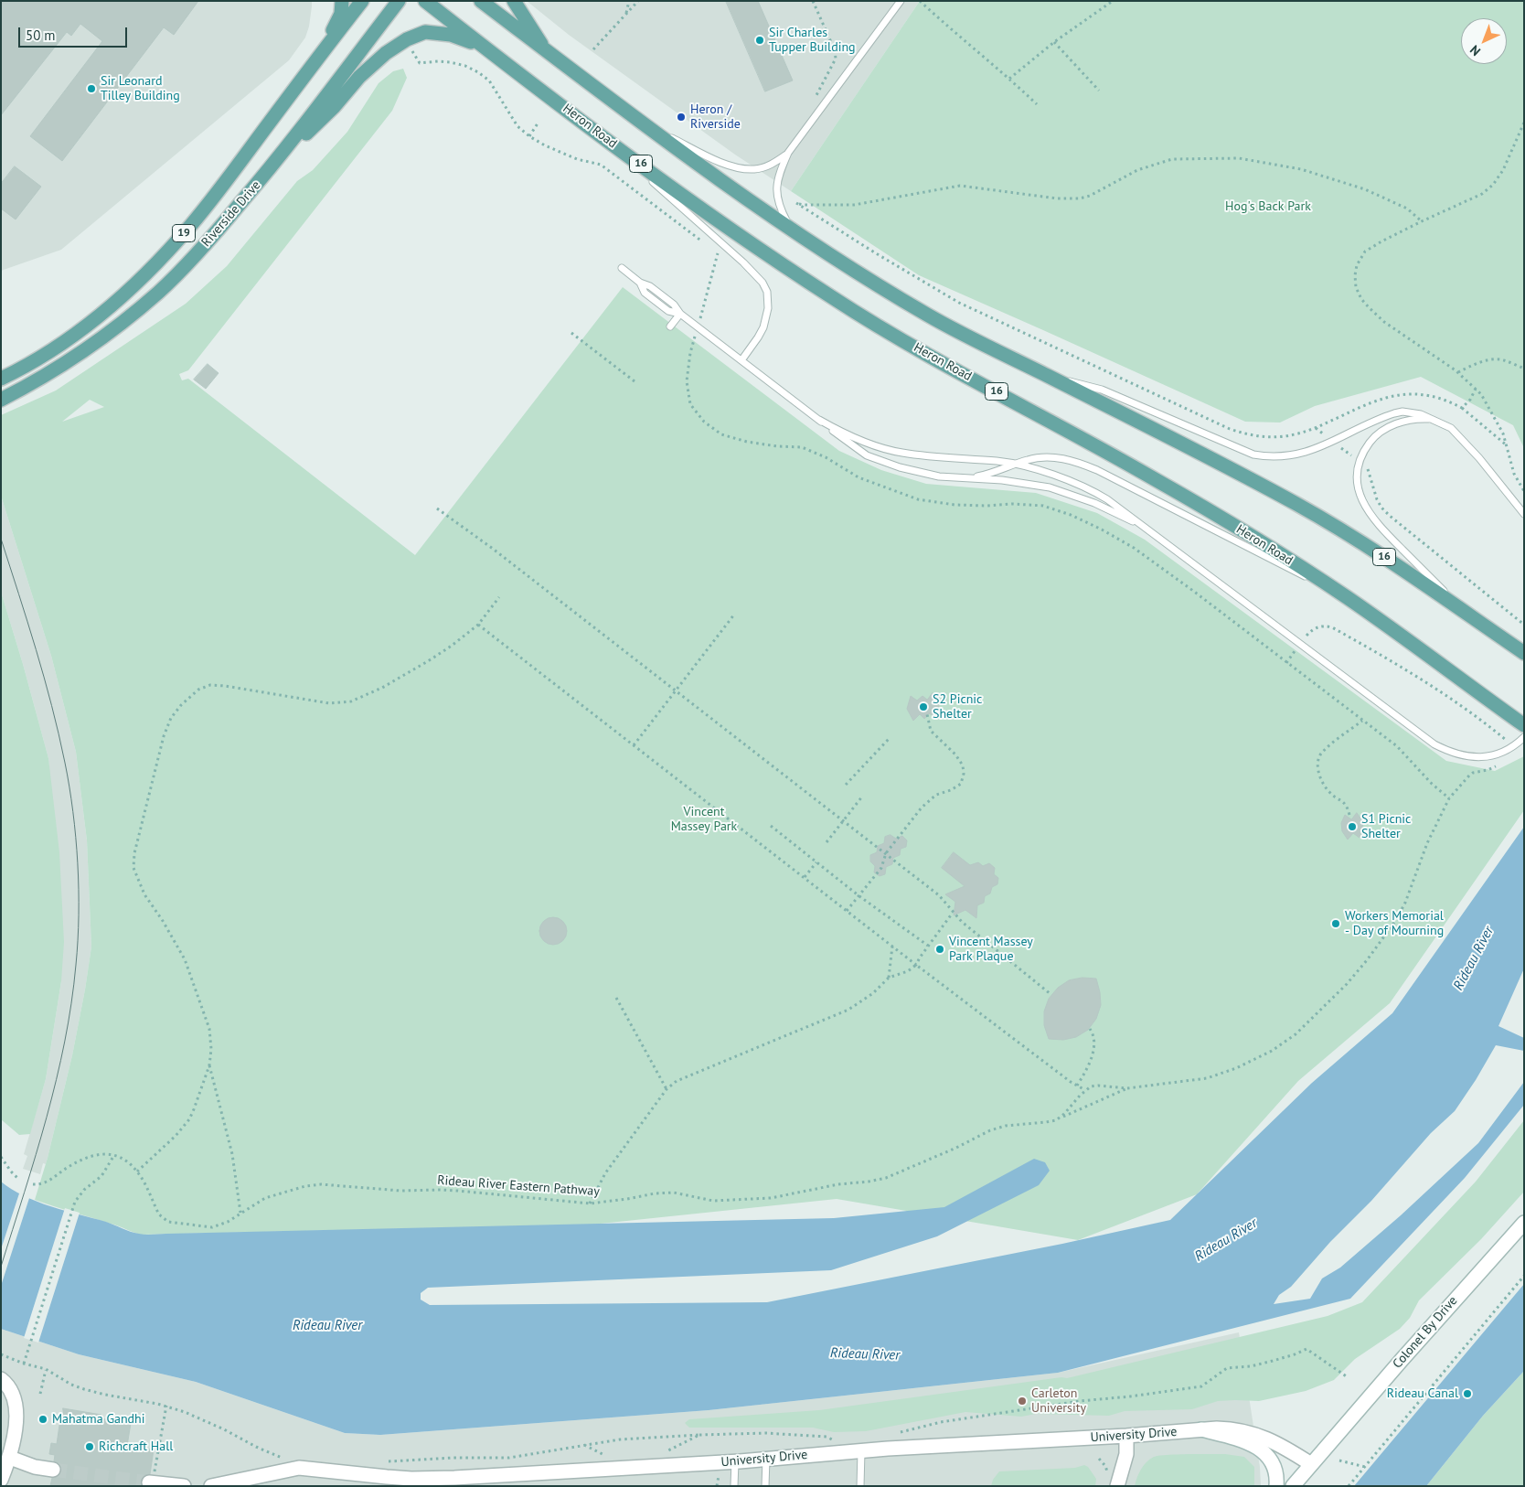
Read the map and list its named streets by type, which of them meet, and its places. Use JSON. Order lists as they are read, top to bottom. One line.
{"streets":{"main road":["Heron Road","16","Riverside Drive","19"],"street":["Colonel By Drive","University Drive"],"path":["Rideau River Eastern Pathway"]},"crossings":[["Colonel By Drive","University Drive"]],"water":["Rideau River"],"parks":["Hog's Back Park","Vincent Massey Park"],"places":["Sir Charles Tupper Building","Sir Leonard Tilley Building","Heron / Riverside","S2 Picnic Shelter","S1 Picnic Shelter","Workers Memorial - Day of Mourning","Vincent Massey Park Plaque","Rideau Canal","Carleton University","Mahatma Gandhi","Richcraft Hall"],"scale_bar":"50 m","north":"bottom left"}
